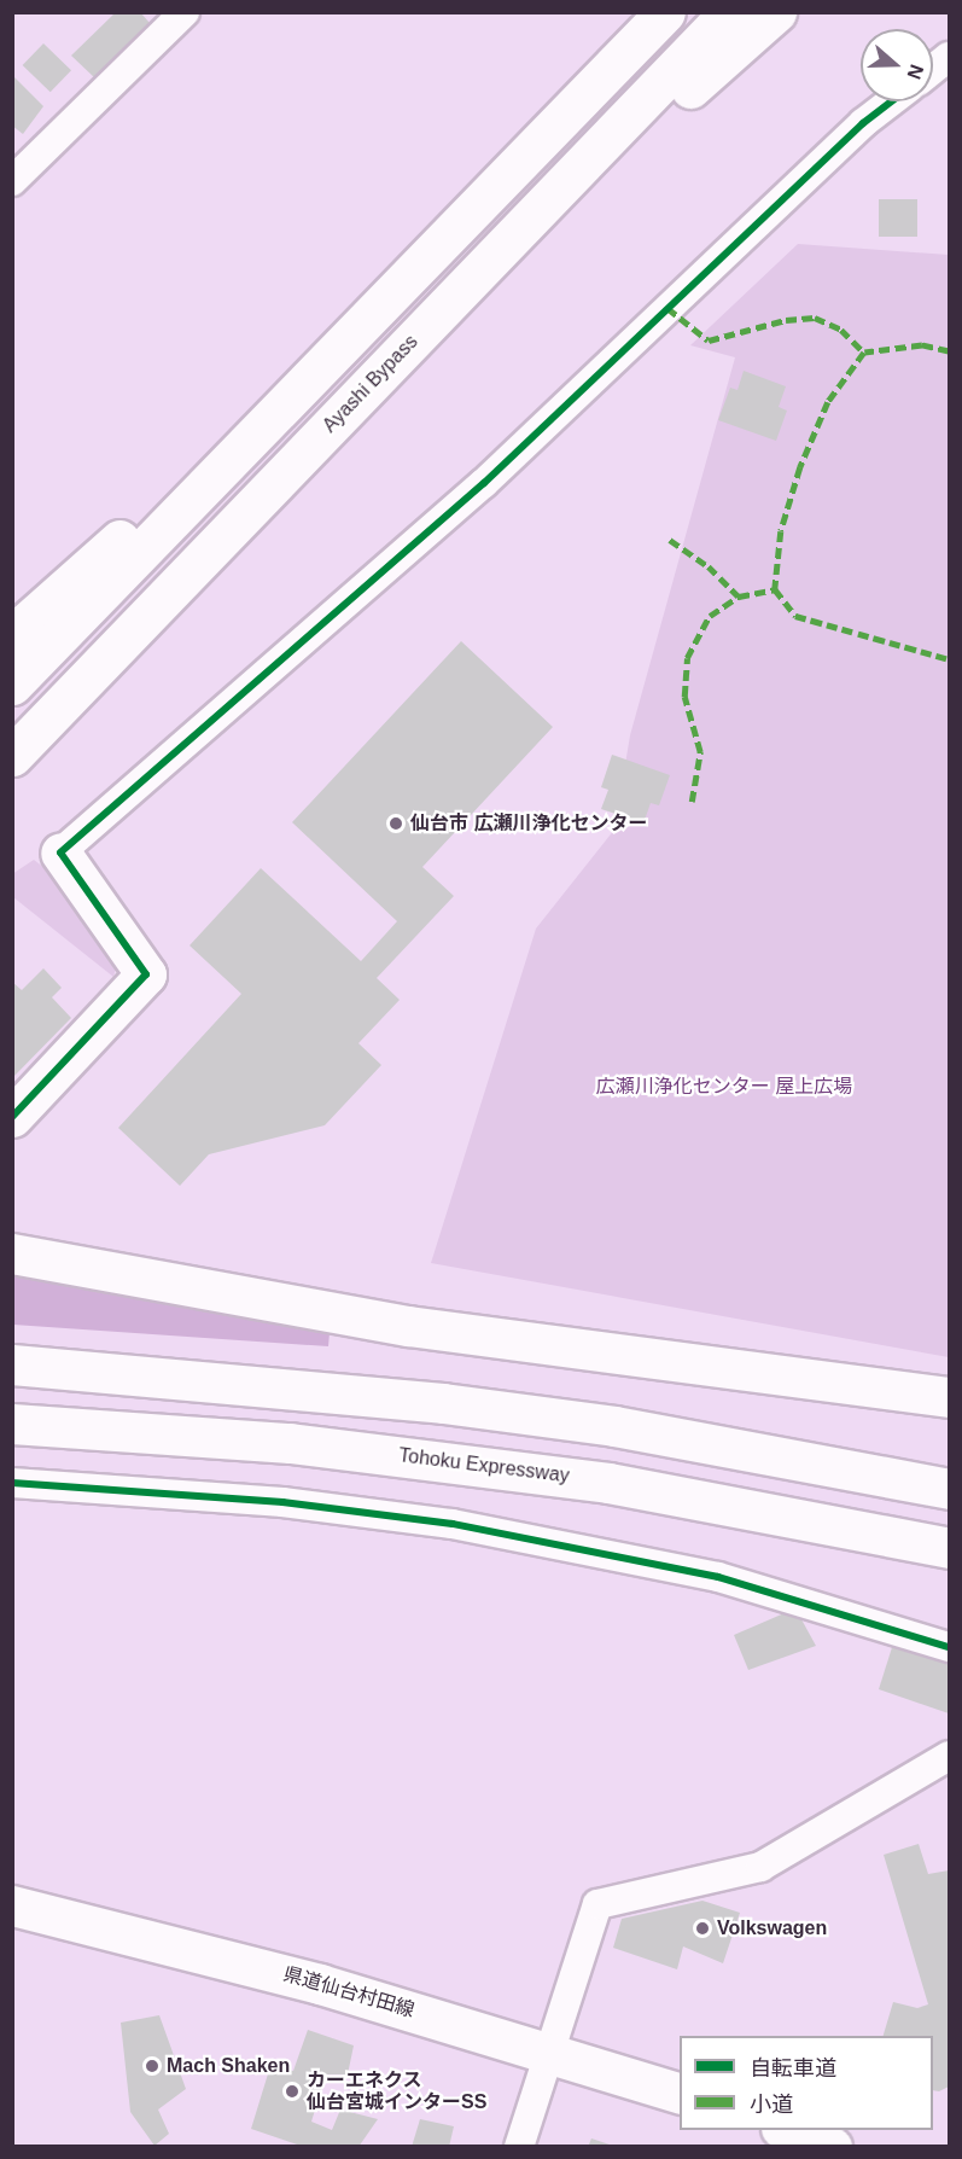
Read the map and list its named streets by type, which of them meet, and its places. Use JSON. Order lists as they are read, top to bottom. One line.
{"streets":{"main road":["Ayashi Bypass","Tohoku Expressway","県道仙台村田線"]},"parks":["広瀬川浄化センター 屋上広場"],"places":["仙台市 広瀬川浄化センター","Volkswagen","Mach Shaken","カーエネクス 仙台宮城インターSS"],"legend":["自転車道","小道"],"north":"right"}
